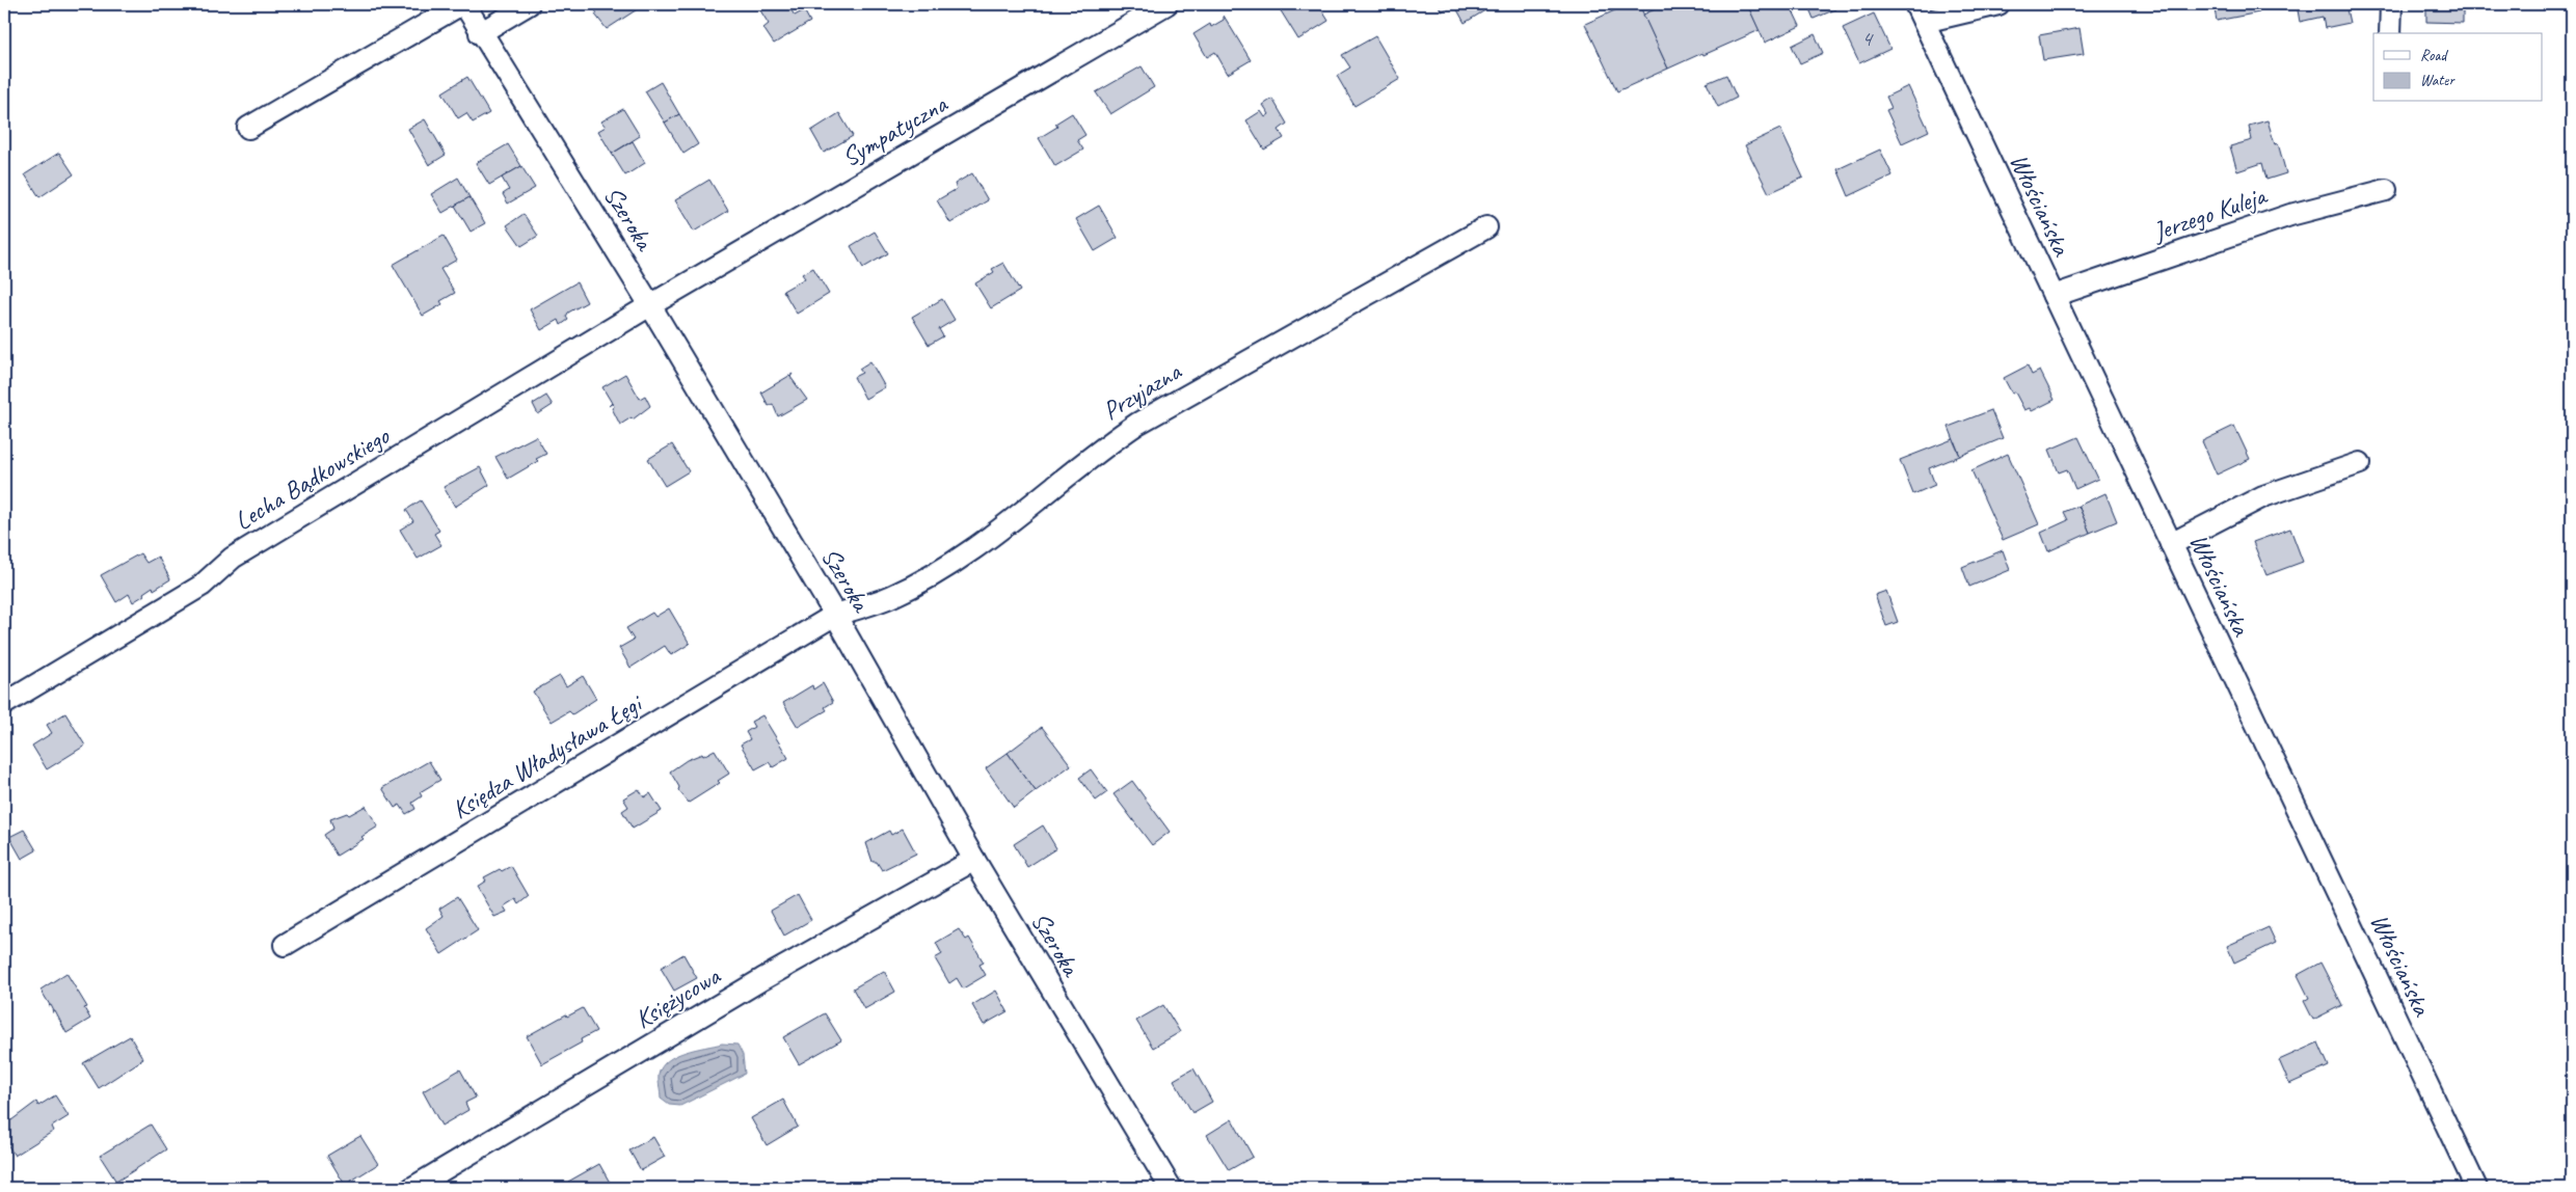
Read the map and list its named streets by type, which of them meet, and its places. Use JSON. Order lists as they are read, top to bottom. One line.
{"streets":{"street":["Sympatyczna","Włościańska","Jerzego Kuleja","Szeroka","Przyjazna","Lecha Bądkowskiego","Księdza Władysława Łęgi","Księżycowa"]},"crossings":[["Sympatyczna","Szeroka"],["Sympatyczna","Lecha Bądkowskiego"],["Włościańska","Jerzego Kuleja"],["Szeroka","Przyjazna"],["Szeroka","Lecha Bądkowskiego"],["Szeroka","Księdza Władysława Łęgi"],["Szeroka","Księżycowa"],["Przyjazna","Księdza Władysława Łęgi"]],"house_numbers":["4"],"legend":["Road","Water"]}
